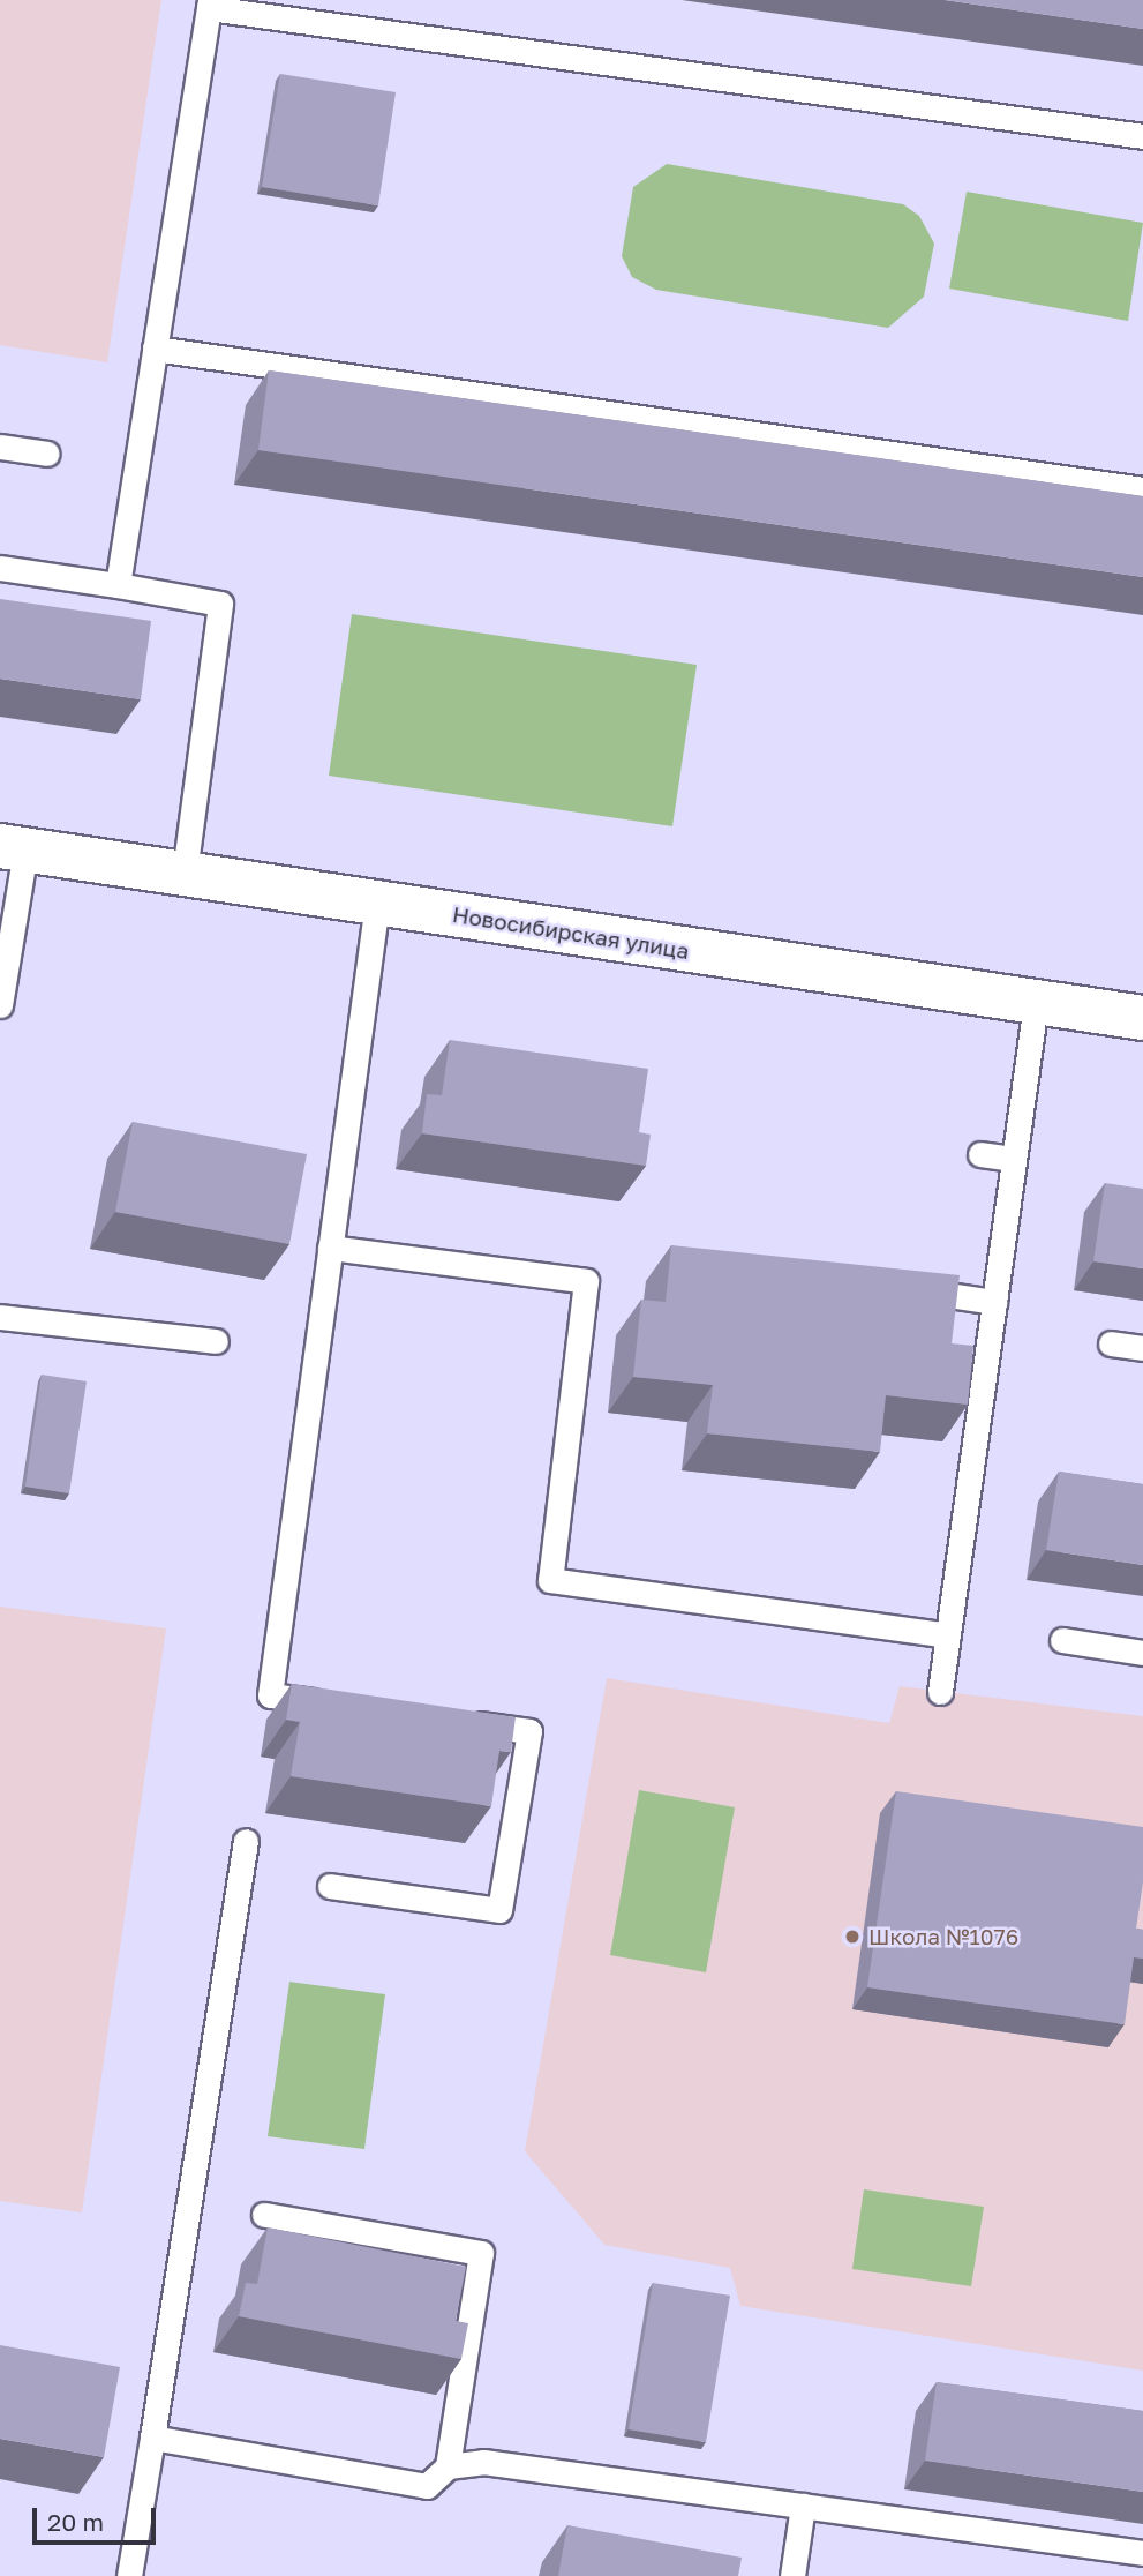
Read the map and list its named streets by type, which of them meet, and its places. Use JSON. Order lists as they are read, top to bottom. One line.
{"streets":{"street":["Новосибирская улица"]},"places":["Школа №1076"],"scale_bar":"20 m"}
